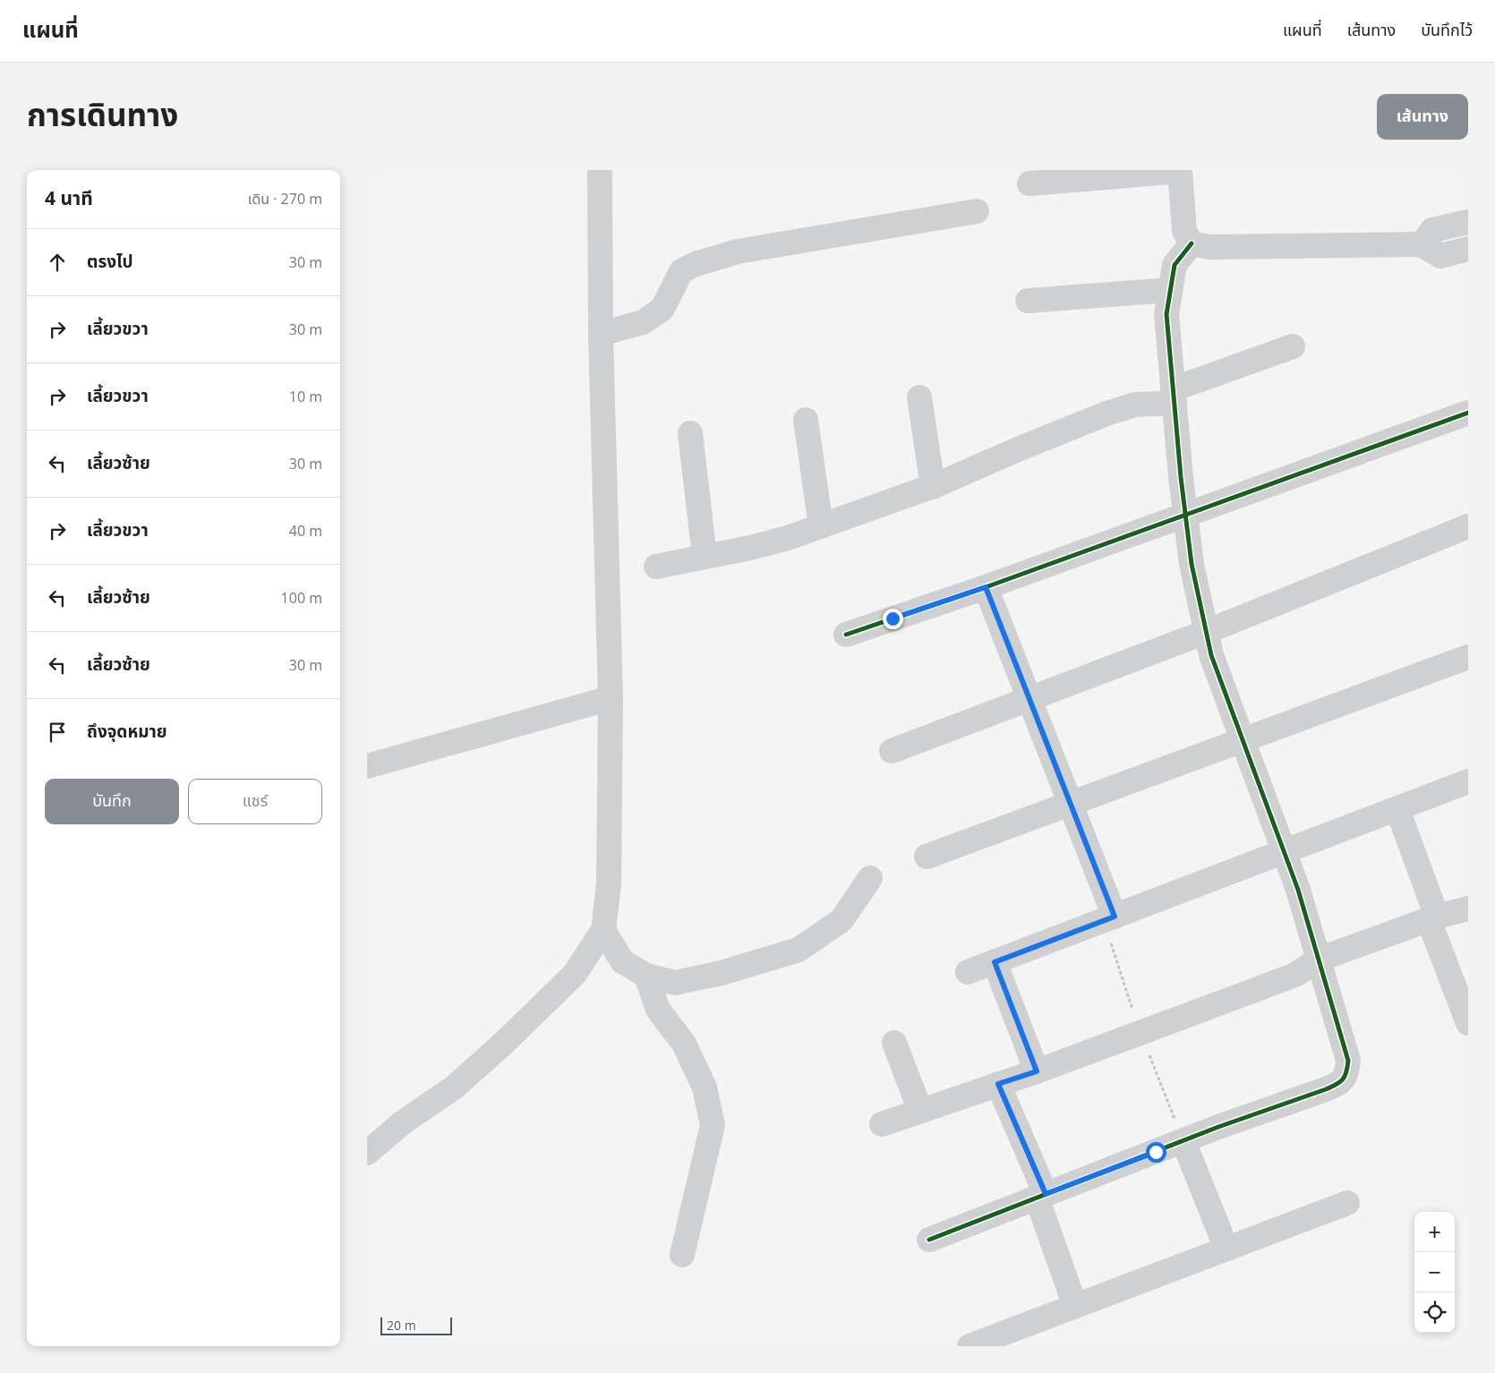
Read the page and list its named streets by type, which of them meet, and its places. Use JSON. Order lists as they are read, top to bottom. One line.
{"scale_bar":"20 m","page":{"header":"แผนที่","nav":["แผนที่","เส้นทาง","บันทึกไว้"],"title":"การเดินทาง","buttons":["เส้นทาง",["บันทึก","แชร์"]],"heading":["4 นาที","เดิน · 270 m"],"list":[["ตรงไป","30 m"],["เลี้ยวขวา","30 m"],["เลี้ยวขวา","10 m"],["เลี้ยวซ้าย","30 m"],["เลี้ยวขวา","40 m"],["เลี้ยวซ้าย","100 m"],["เลี้ยวซ้าย","30 m"],"ถึงจุดหมาย"],"map_buttons":["+","−"],"scale":"20 m"}}
